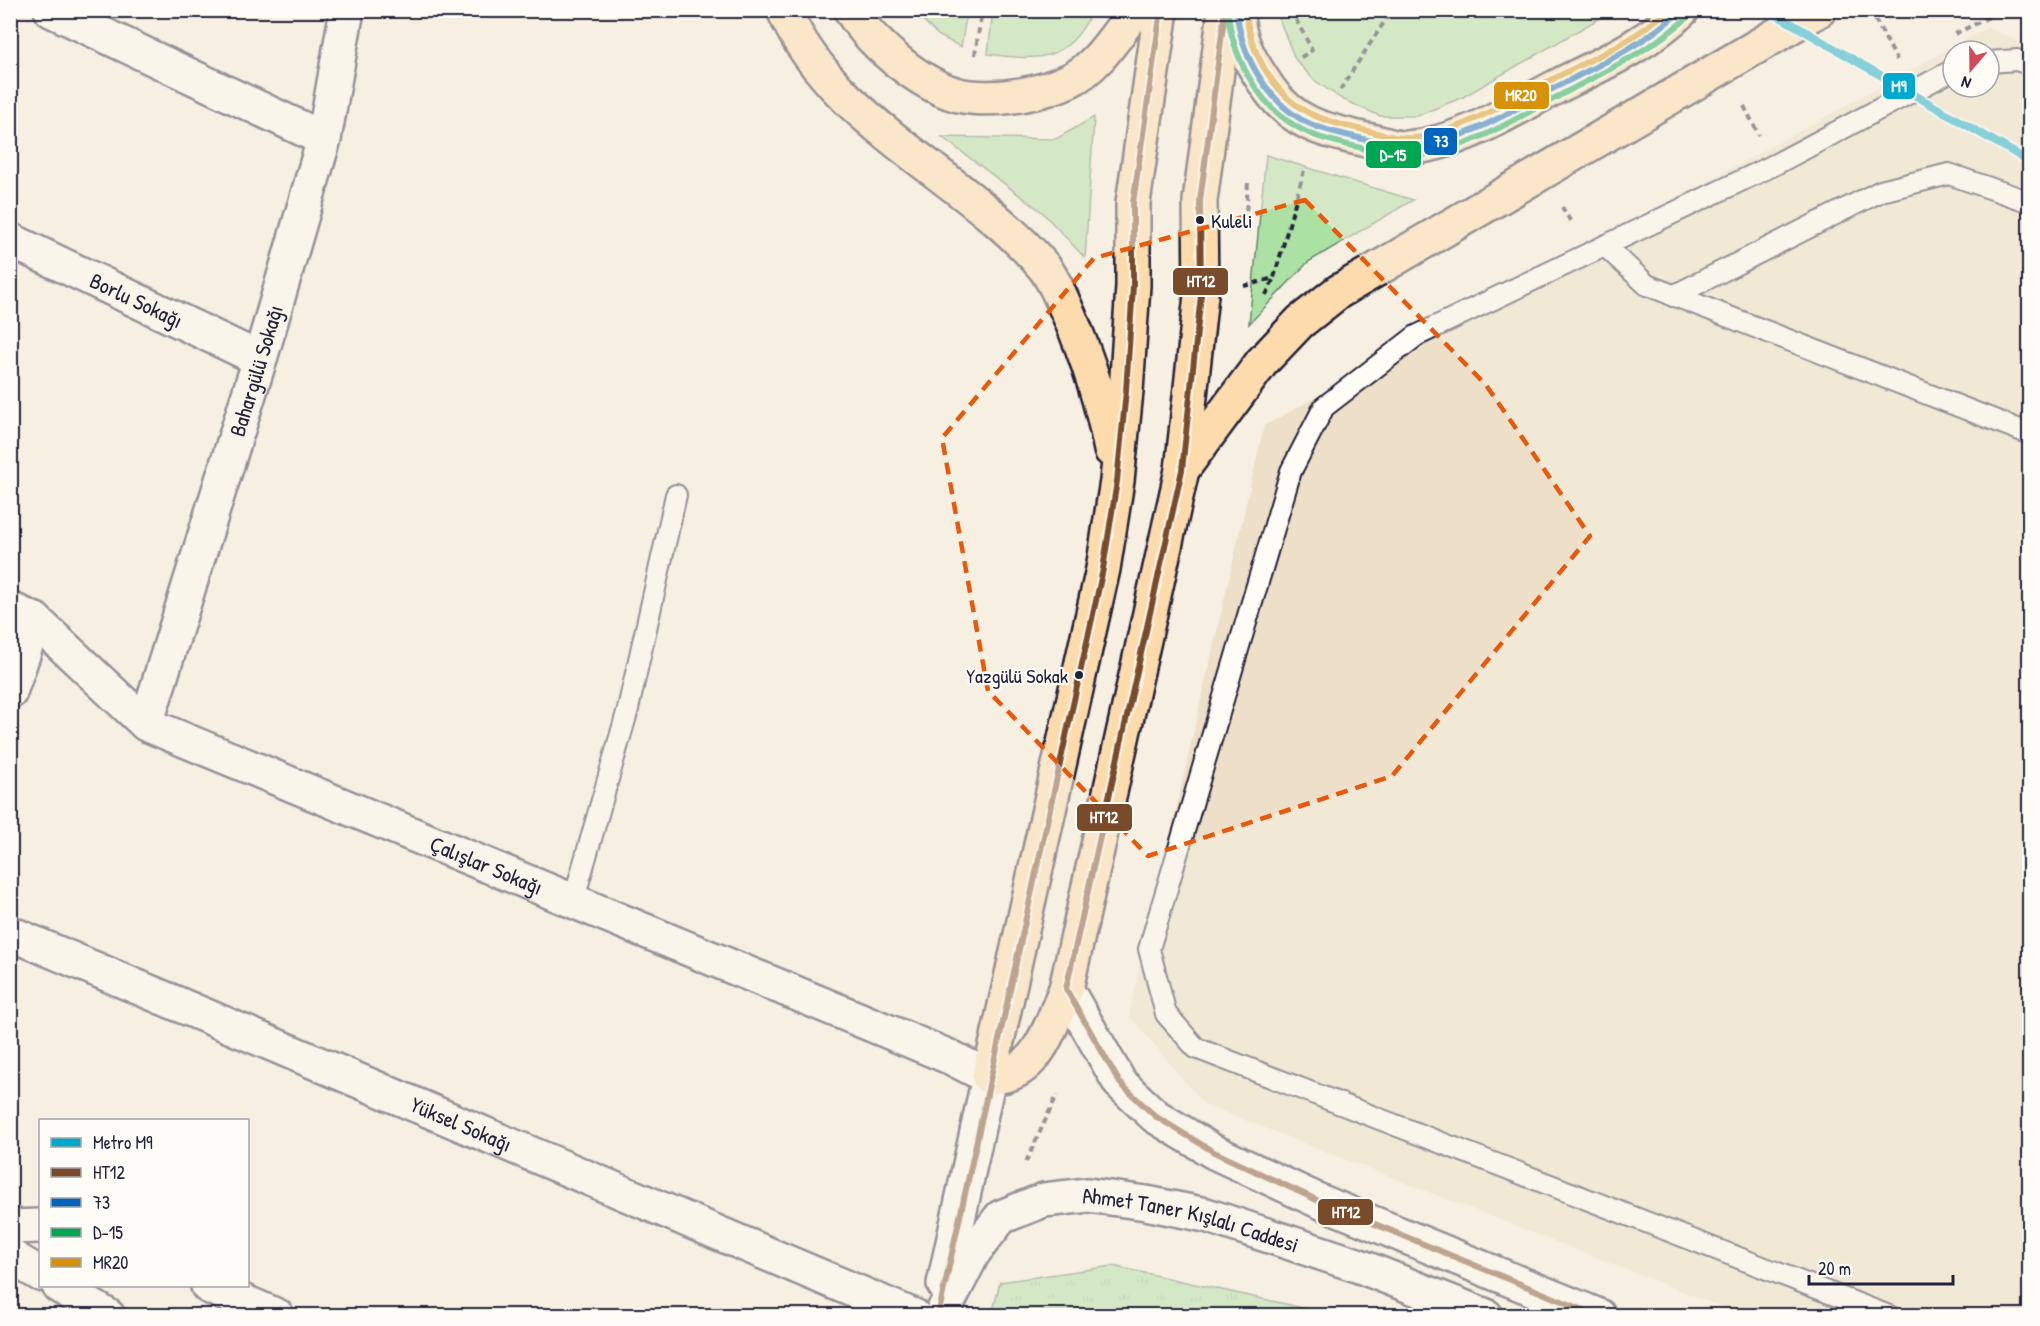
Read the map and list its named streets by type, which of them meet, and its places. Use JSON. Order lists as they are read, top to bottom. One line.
{"streets":{"street":["Borlu Sokağı","Bahargülü Sokağı","Çalışlar Sokağı","Yüksel Sokağı","Ahmet Taner Kışlalı Caddesi"]},"crossings":[["Borlu Sokağı","Bahargülü Sokağı"],["Bahargülü Sokağı","Çalışlar Sokağı"]],"places":["Kuleli","Yazgülü Sokak"],"lines":["metro line M9","transit line HT12","transit line 73","transit line MR20","transit line D-15"],"legend":["Metro M9","HT12","73","D-15","MR20"],"scale_bar":"20 m","north":"bottom"}
